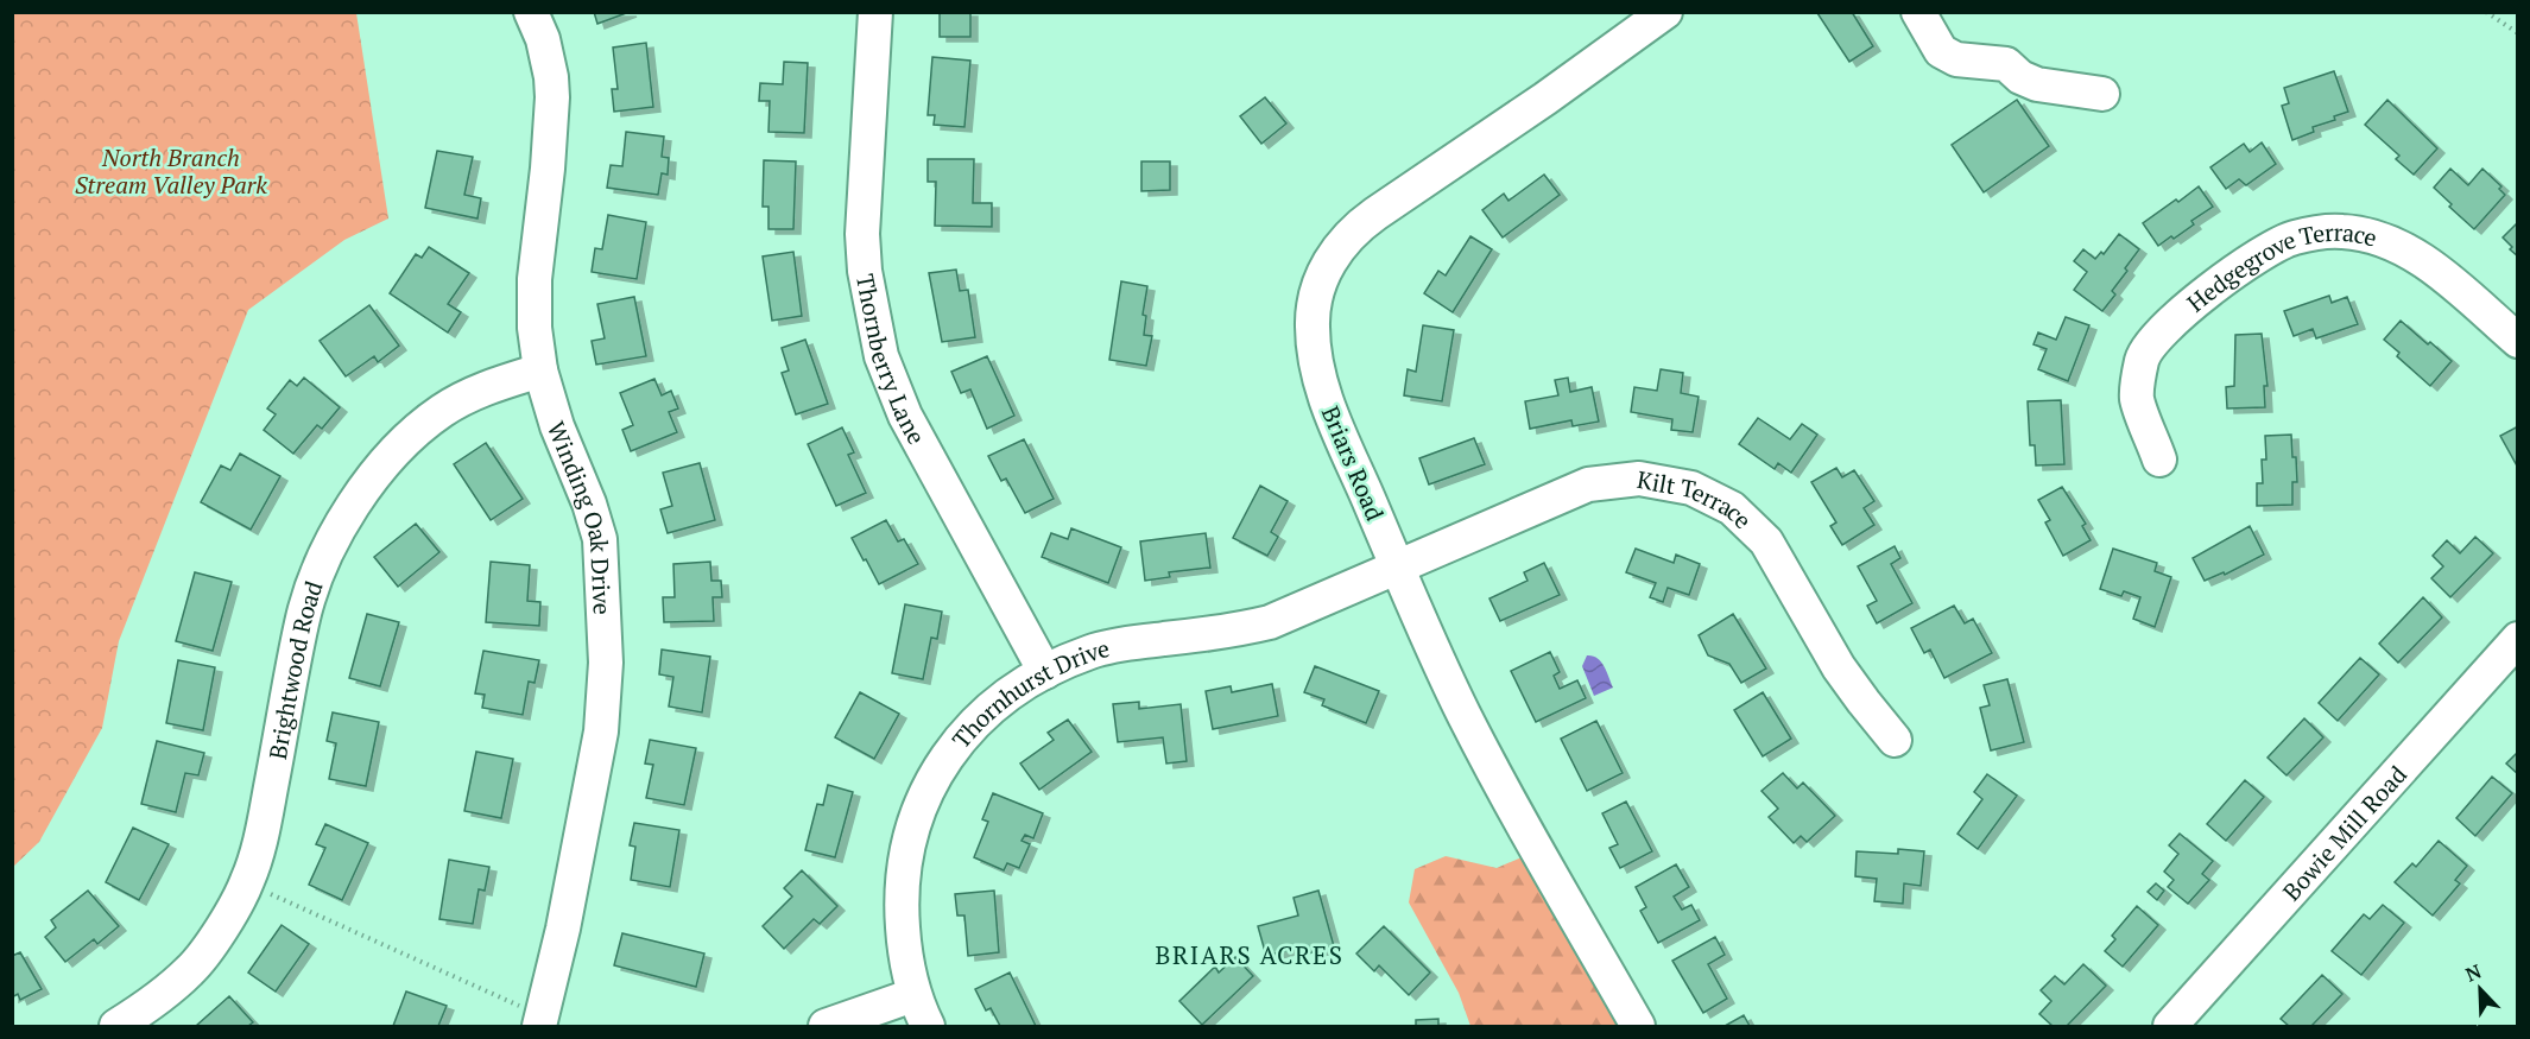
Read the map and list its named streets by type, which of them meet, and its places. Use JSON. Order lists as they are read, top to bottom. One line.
{"streets":{"street":["Hedgegrove Terrace","Thornberry Lane","Briars Road","Kilt Terrace","Winding Oak Drive","Brightwood Road","Thornhurst Drive","Bowie Mill Road"]},"crossings":[["Thornberry Lane","Thornhurst Drive"],["Briars Road","Kilt Terrace"],["Briars Road","Thornhurst Drive"],["Kilt Terrace","Thornhurst Drive"],["Winding Oak Drive","Brightwood Road"]],"districts":["BRIARS ACRES"],"parks":["North Branch Stream Valley Park"],"north":"top left"}
